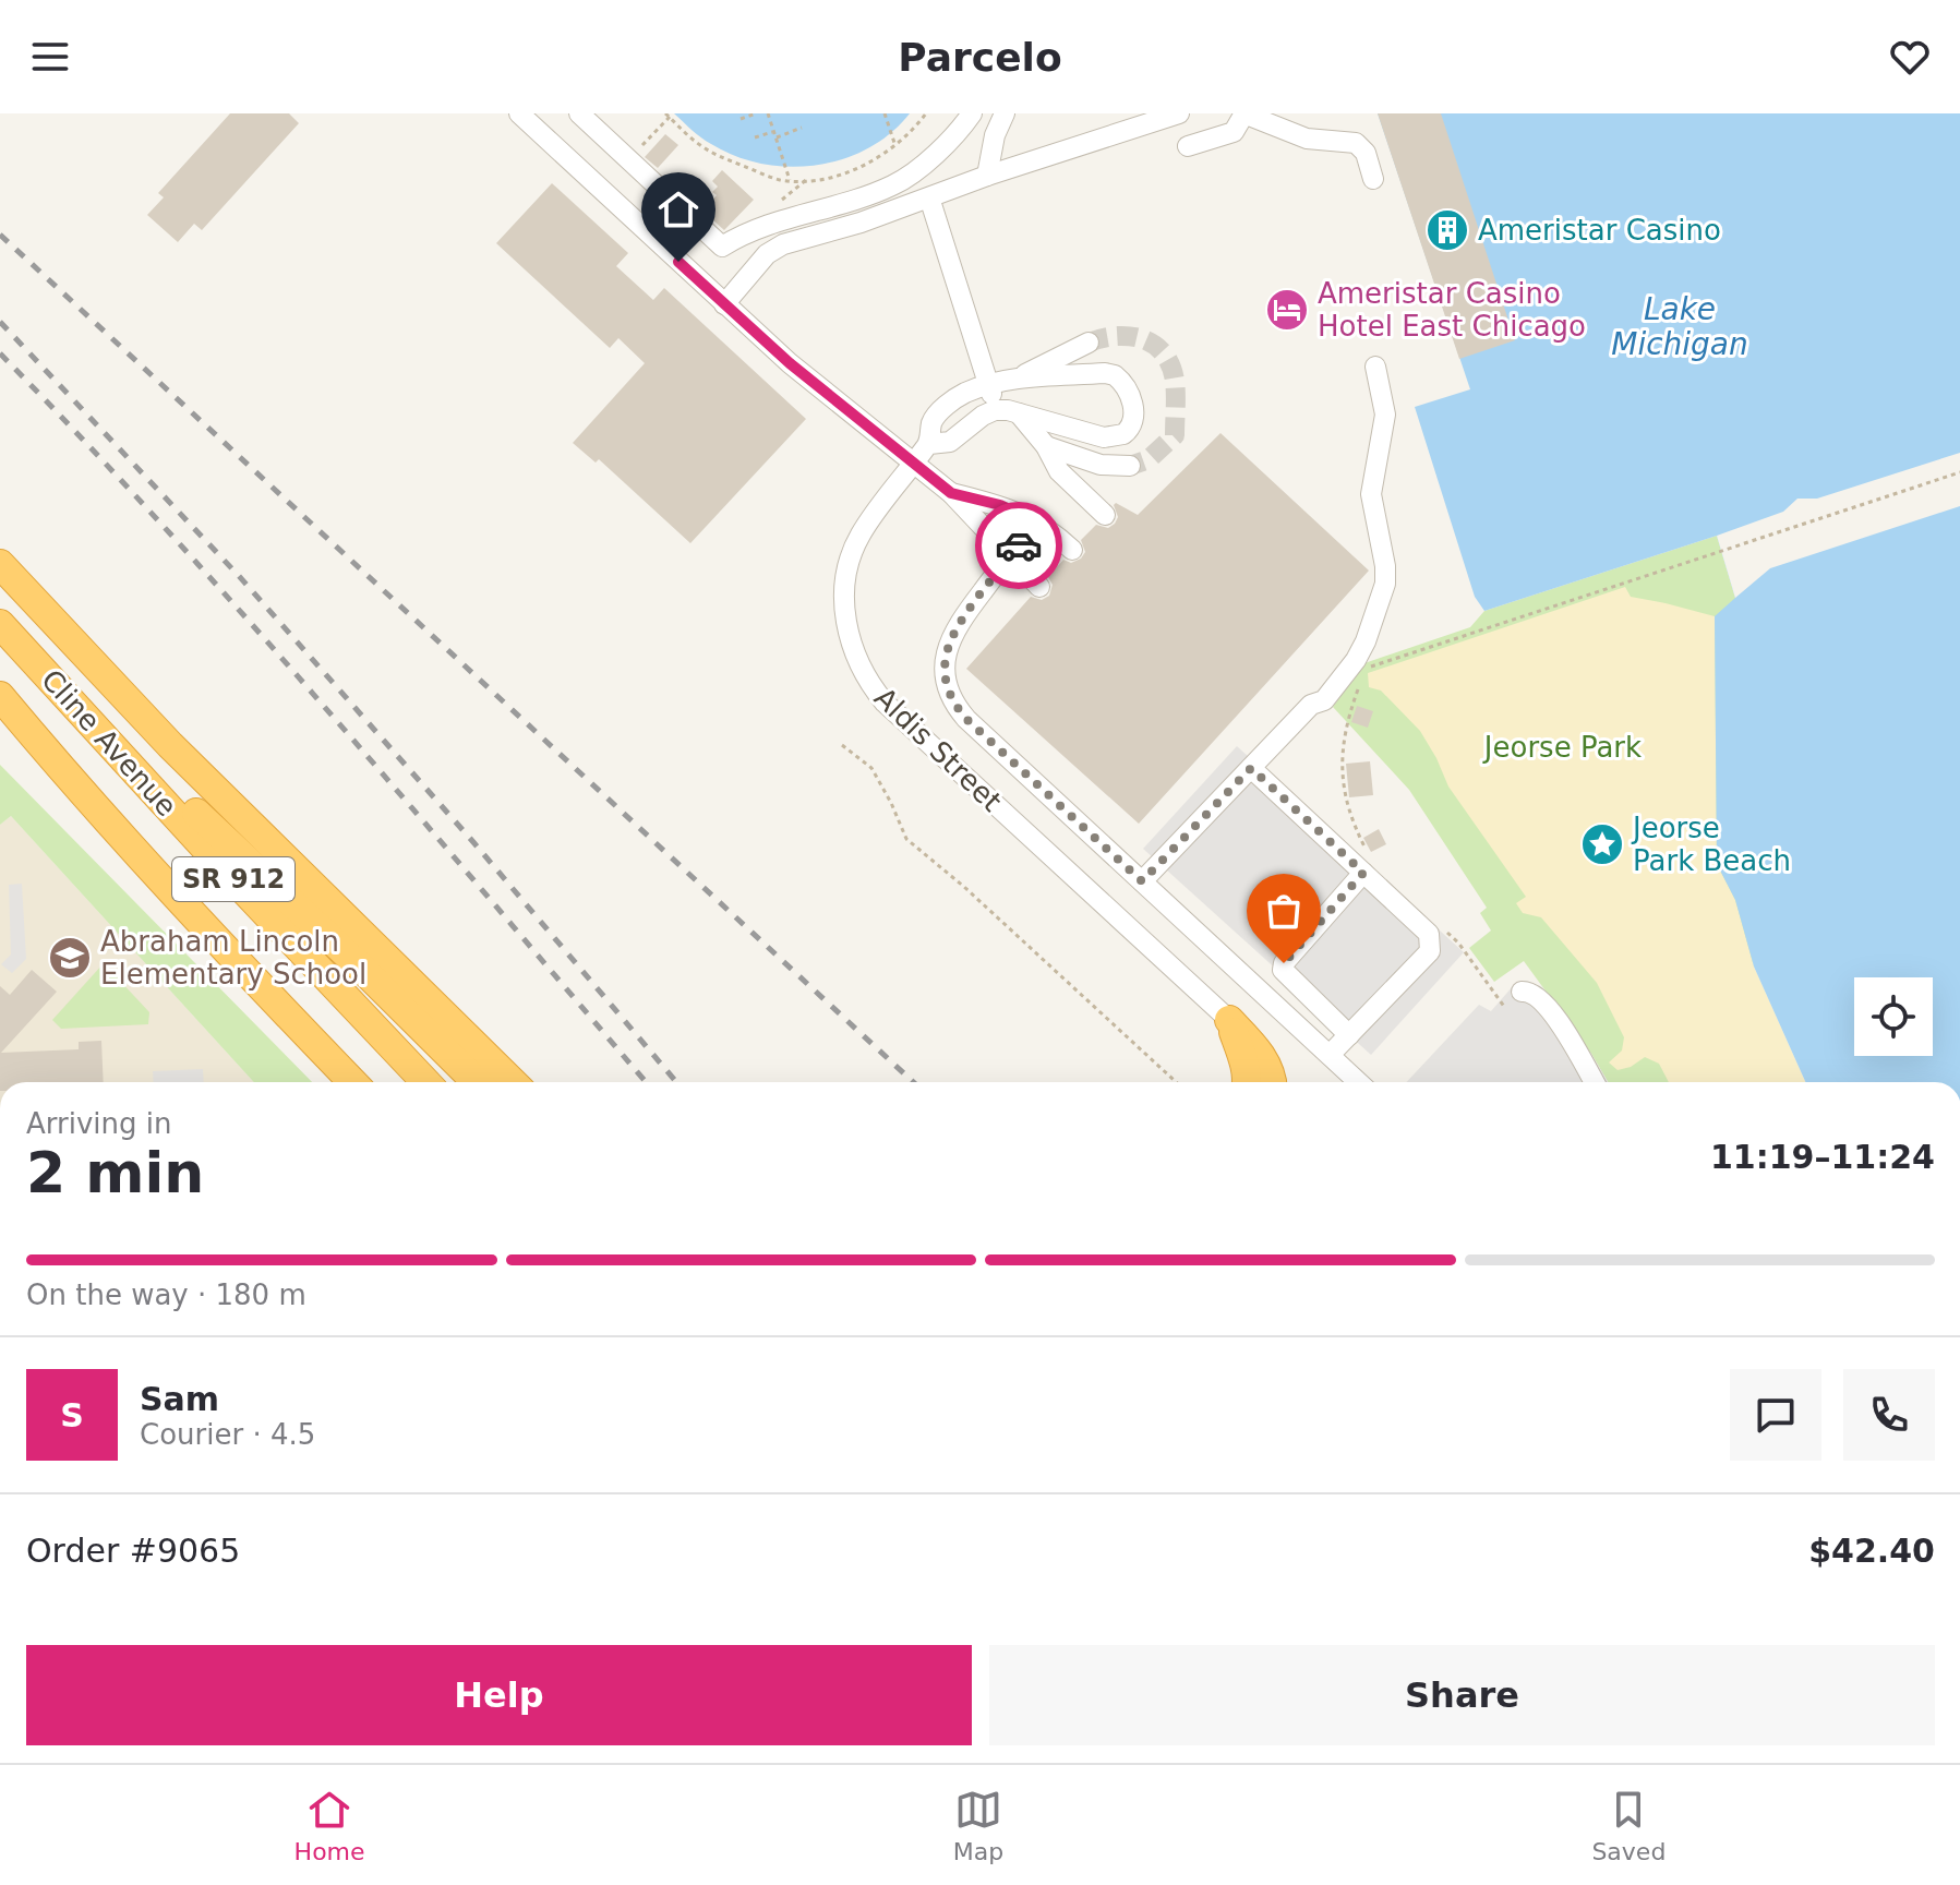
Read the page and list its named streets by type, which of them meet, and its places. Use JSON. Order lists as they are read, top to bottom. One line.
{"streets":{"highway":["Cline Avenue","SR 912"],"street":["Aldis Street"]},"water":["Lake Michigan"],"parks":["Jeorse Park"],"places":{"building":["Ameristar Casino"],"hotel":["Ameristar Casino Hotel East Chicago"],"place":["Jeorse Park Beach"],"school or university":["Abraham Lincoln Elementary School"]},"page":{"header":"Parcelo","heading":["2 min","Arriving in","11:19–11:24"],"panel":["Sam","Courier · 4.5","Order #9065","$42.40"],"bar":"On the way · 180 m","round":"S","buttons":["Help","Share"],"tabs":["Home","Map","Saved"]}}
